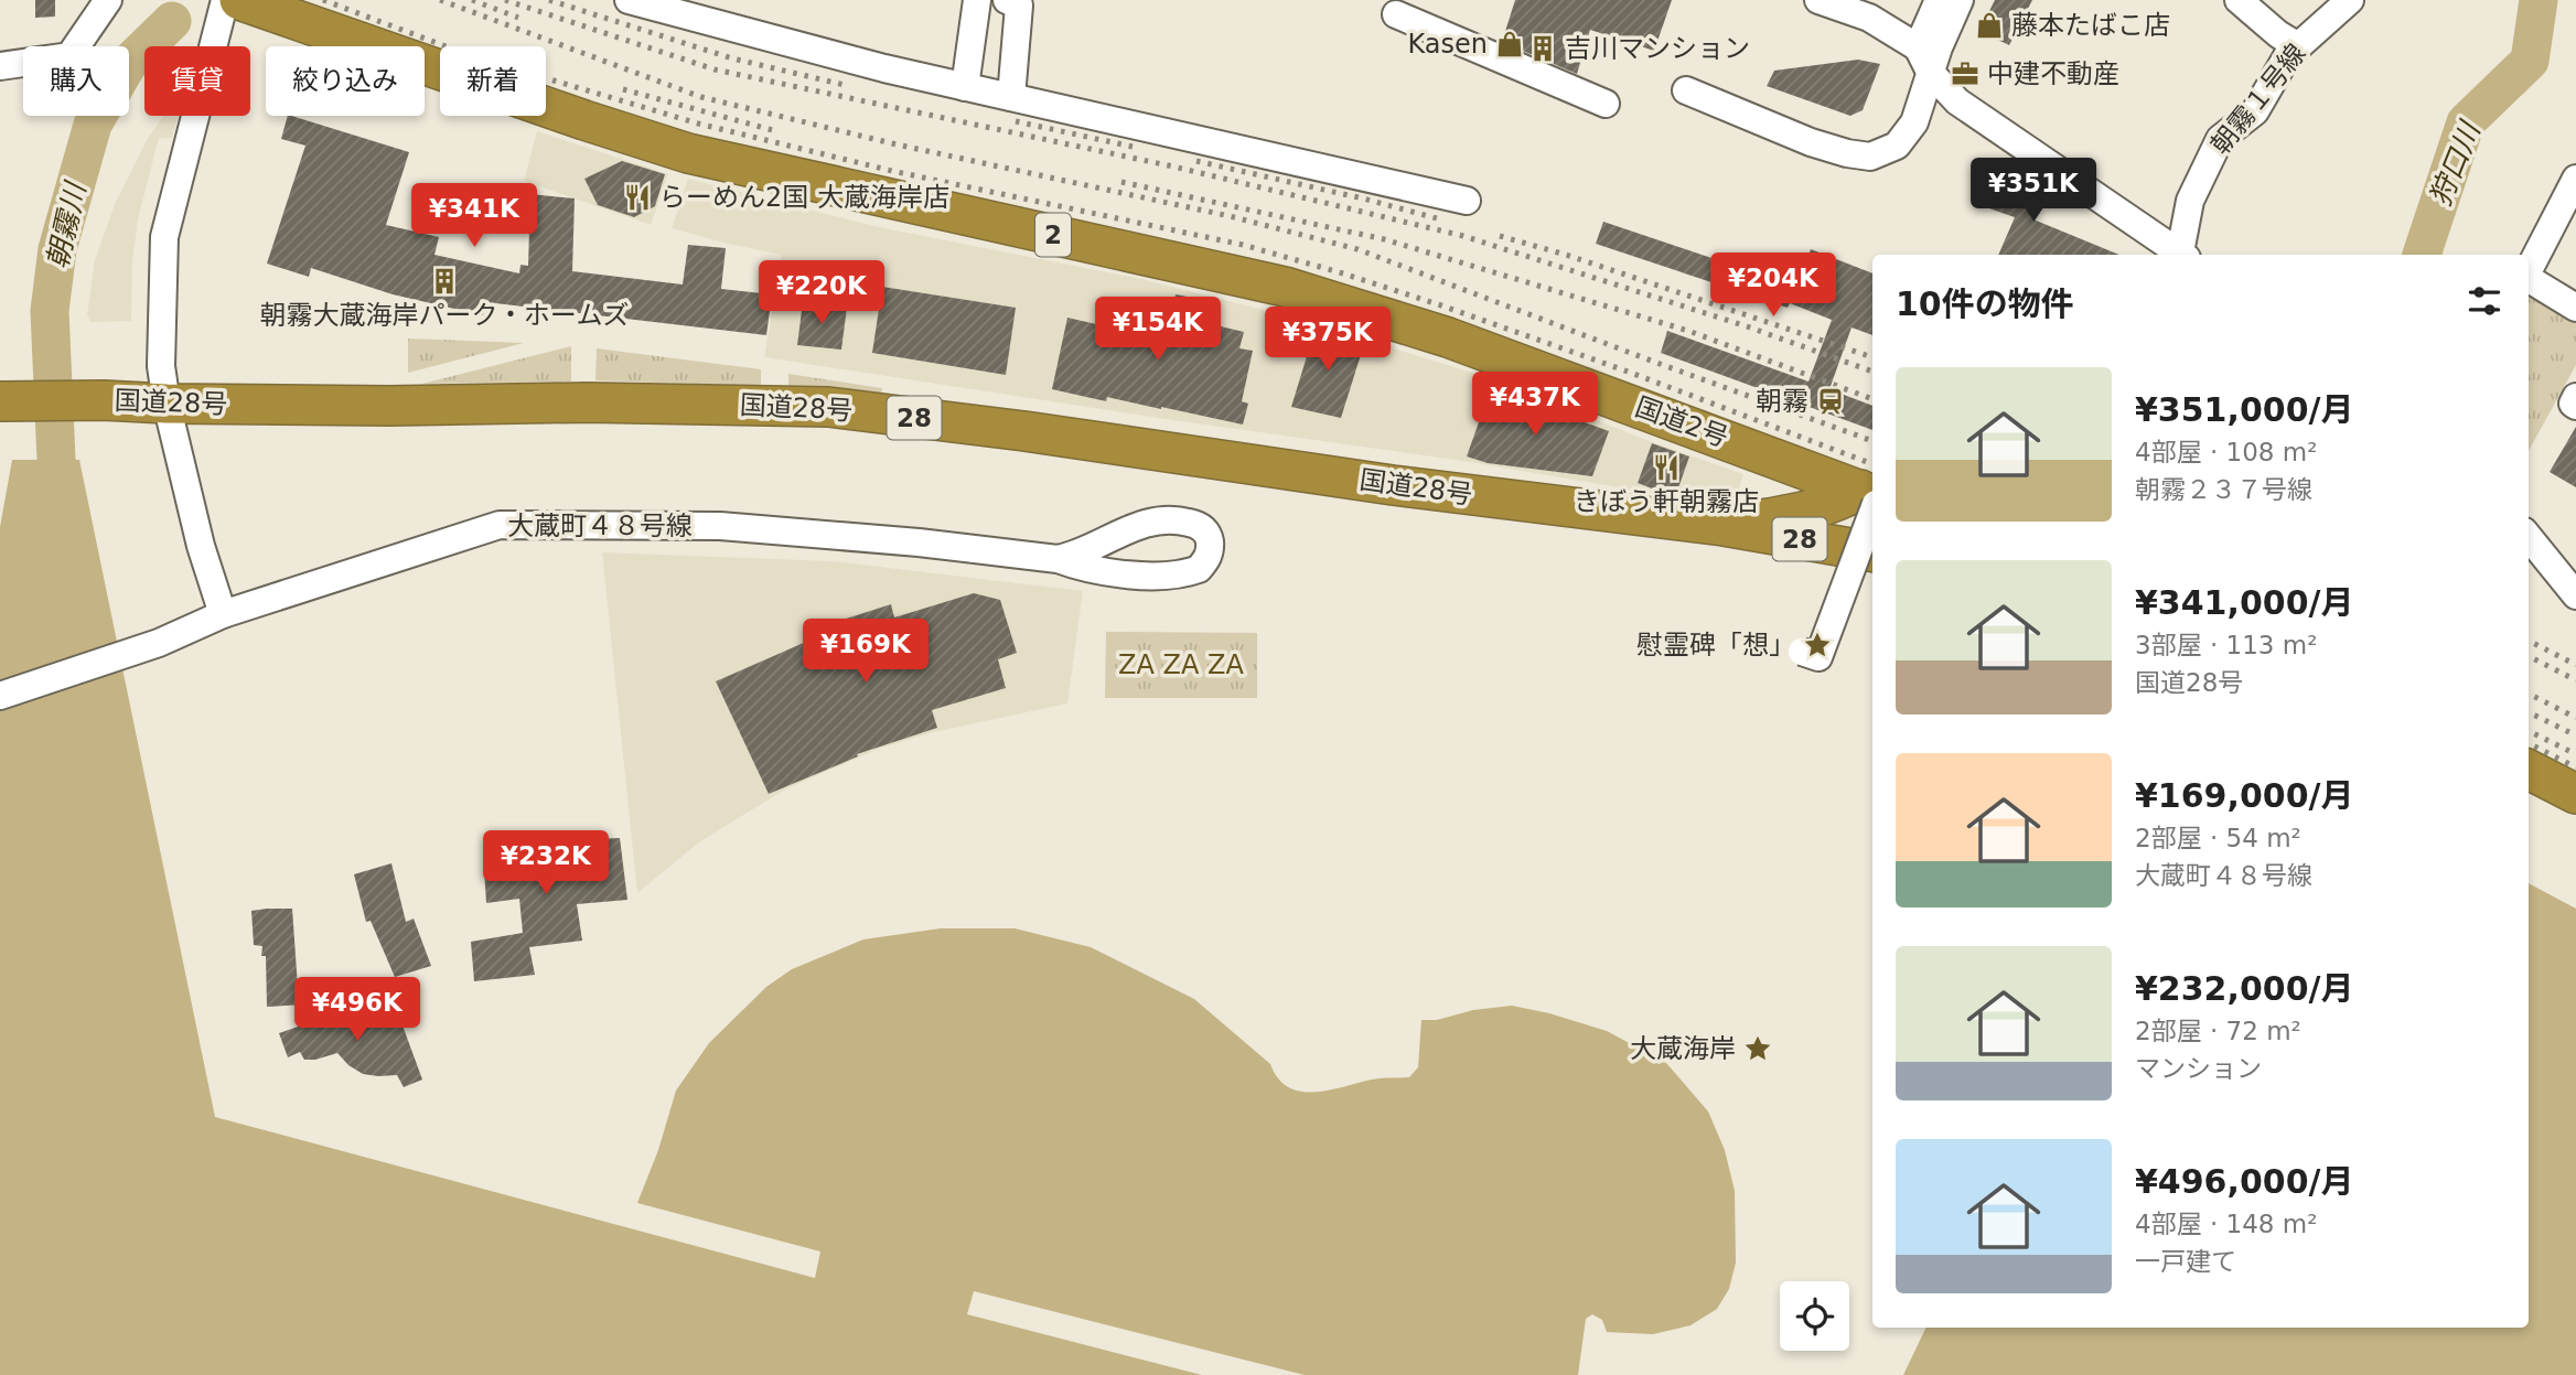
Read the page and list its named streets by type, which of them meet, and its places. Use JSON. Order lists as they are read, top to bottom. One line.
{"streets":{"highway":["2","国道28号","28","国道2号"],"street":["朝霧１号線","大蔵町４８号線"]},"crossings":[["国道28号","国道2号"]],"water":["狩口川","朝霧川"],"parks":["ZA ZA ZA"],"places":{"shop":["藤本たばこ店","Kasen"],"building":["吉川マンション","朝霧大蔵海岸パーク・ホームズ"],"office":["中建不動産"],"restaurant":["らーめん2国 大蔵海岸店","きぼう軒朝霧店"],"station":["朝霧"],"place":["慰霊碑「想」","大蔵海岸"]},"page":{"chip":["購入","賃貸","絞り込み","新着"],"price":["¥351K","¥341K","¥204K","¥220K","¥154K","¥375K","¥437K","¥169K","¥232K","¥496K"],"heading":"10件の物件","list":[{"name":"¥351,000/月","note":"4部屋 · 108 m² · 朝霧２３７号線"},{"name":"¥341,000/月","note":"3部屋 · 113 m² · 国道28号"},{"name":"¥169,000/月","note":"2部屋 · 54 m² · 大蔵町４８号線"},{"name":"¥232,000/月","note":"2部屋 · 72 m² · マンション"},{"name":"¥496,000/月","note":"4部屋 · 148 m² · 一戸建て"}]}}
